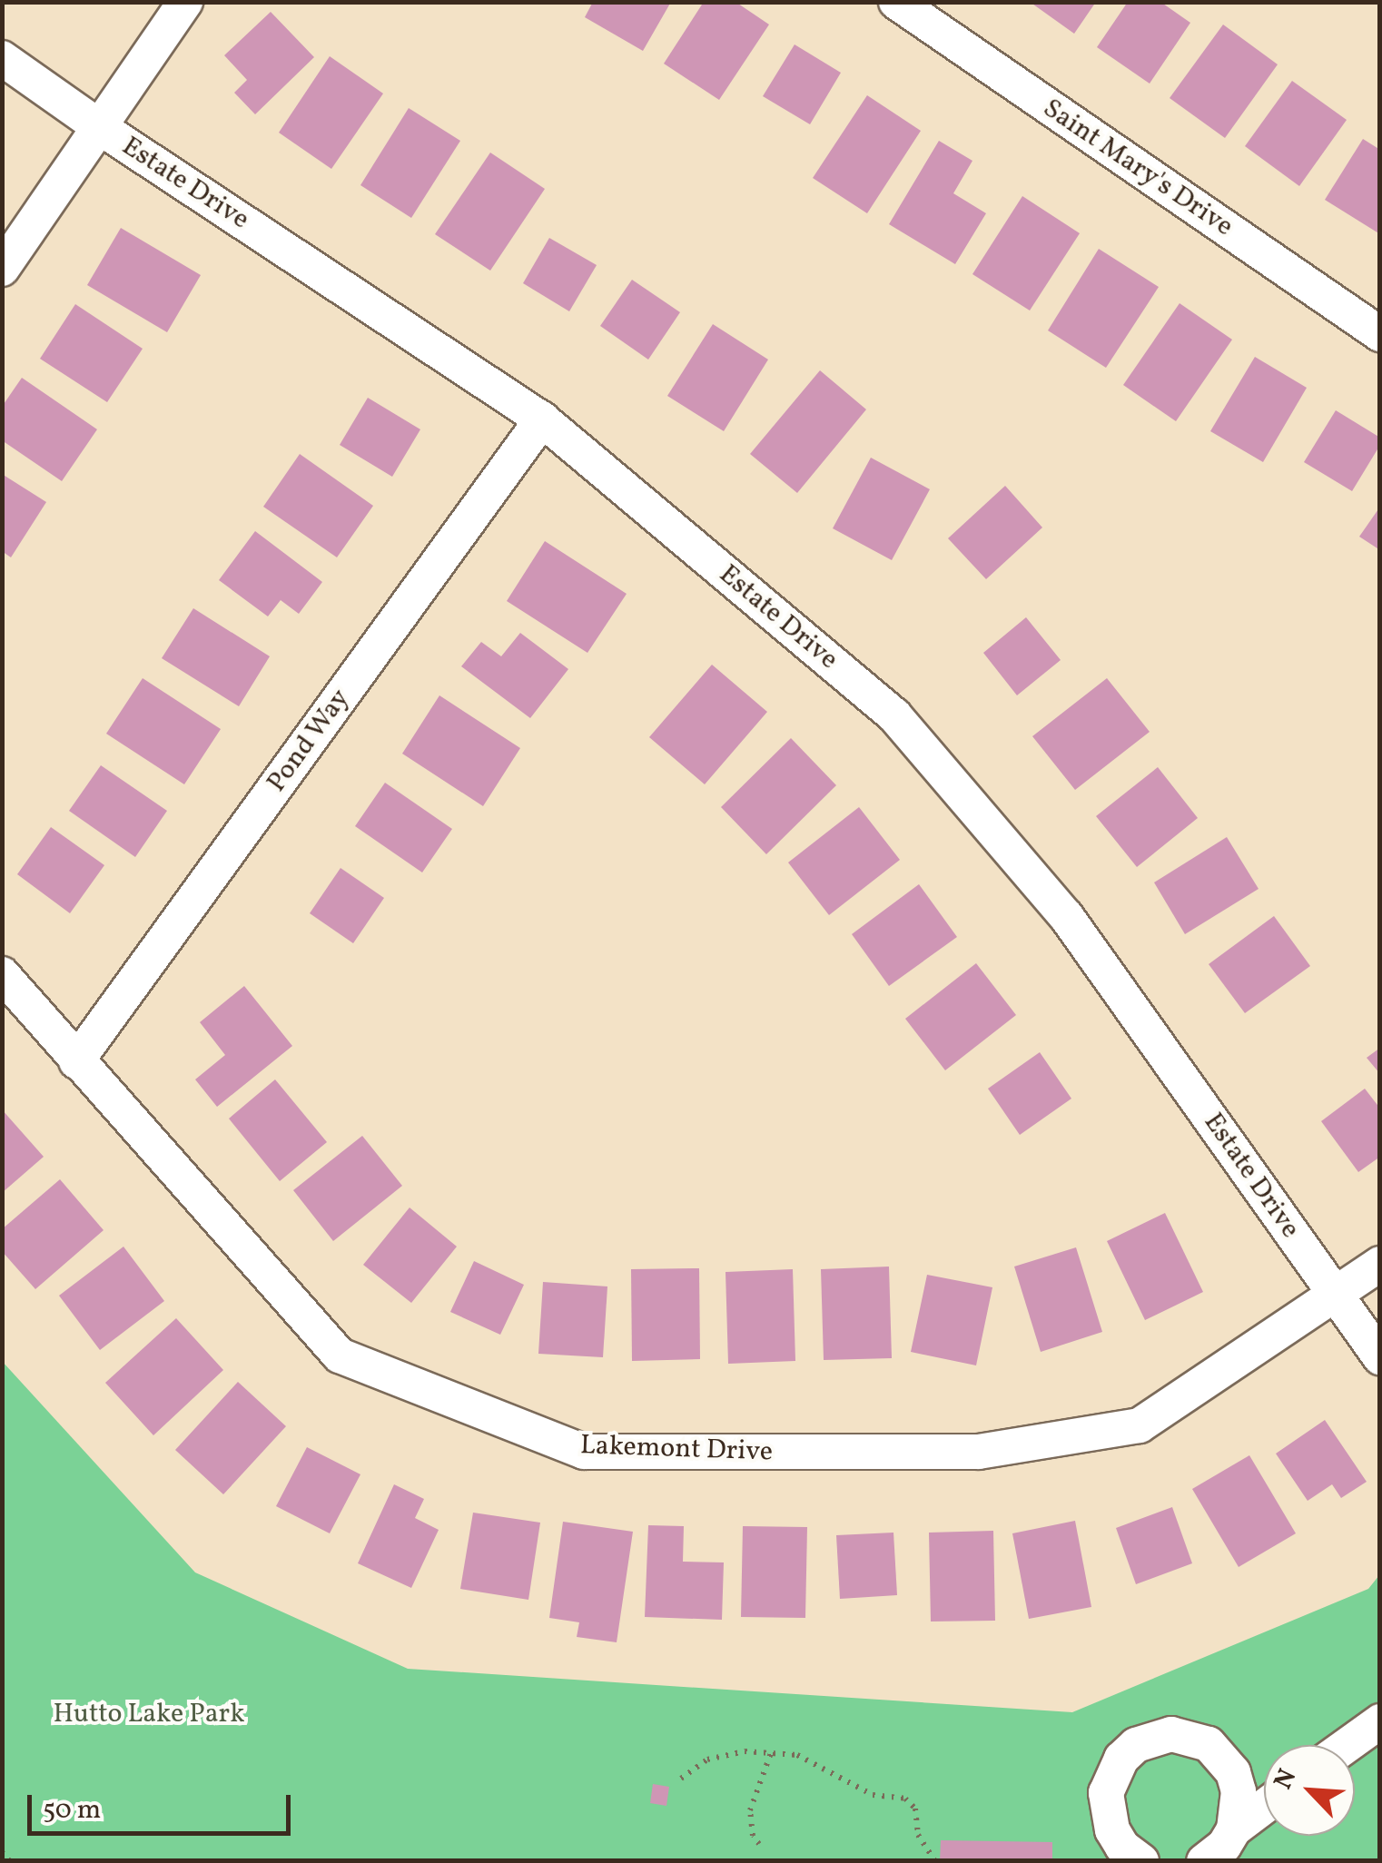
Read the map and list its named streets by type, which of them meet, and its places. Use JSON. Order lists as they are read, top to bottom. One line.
{"streets":{"street":["Saint Mary's Drive","Estate Drive","Pond Way","Lakemont Drive"]},"crossings":[["Estate Drive","Pond Way"],["Estate Drive","Lakemont Drive"],["Pond Way","Lakemont Drive"]],"parks":["Hutto Lake Park"],"scale_bar":"50 m","north":"top left"}
